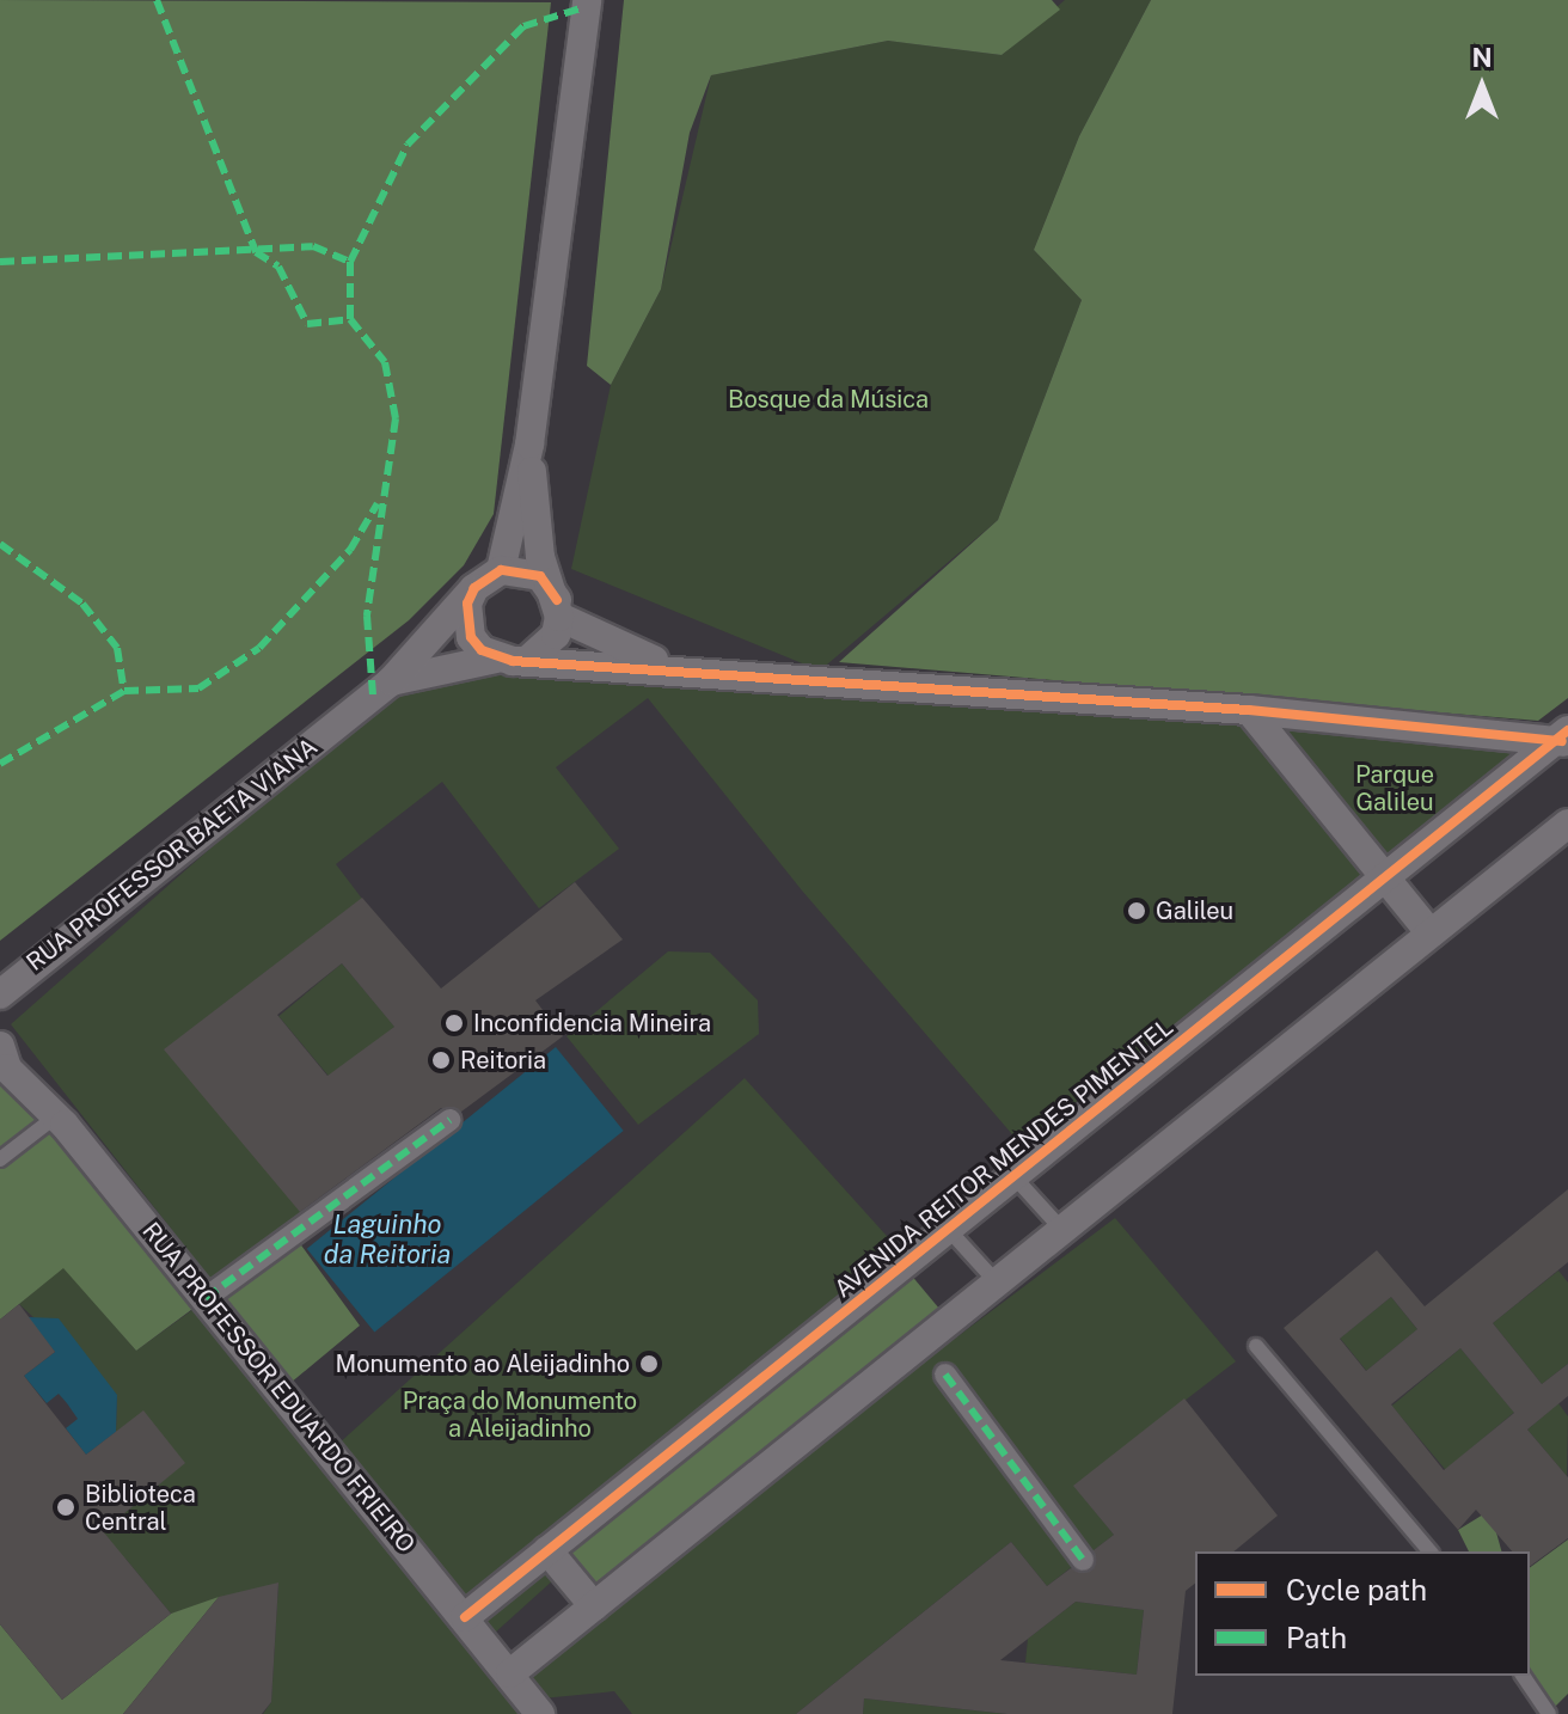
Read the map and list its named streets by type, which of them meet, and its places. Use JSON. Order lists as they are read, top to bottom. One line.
{"streets":{"street":["RUA PROFESSOR BAETA VIANA","AVENIDA REITOR MENDES PIMENTEL","RUA PROFESSOR EDUARDO FRIEIRO"]},"crossings":[["AVENIDA REITOR MENDES PIMENTEL","RUA PROFESSOR EDUARDO FRIEIRO"]],"water":["Laguinho da Reitoria"],"parks":["Bosque da Música","Parque Galileu","Praça do Monumento a Aleijadinho"],"places":["Galileu","Inconfidencia Mineira","Reitoria","Monumento ao Aleijadinho","Biblioteca Central"],"legend":["Cycle path","Path"],"north":"top"}
